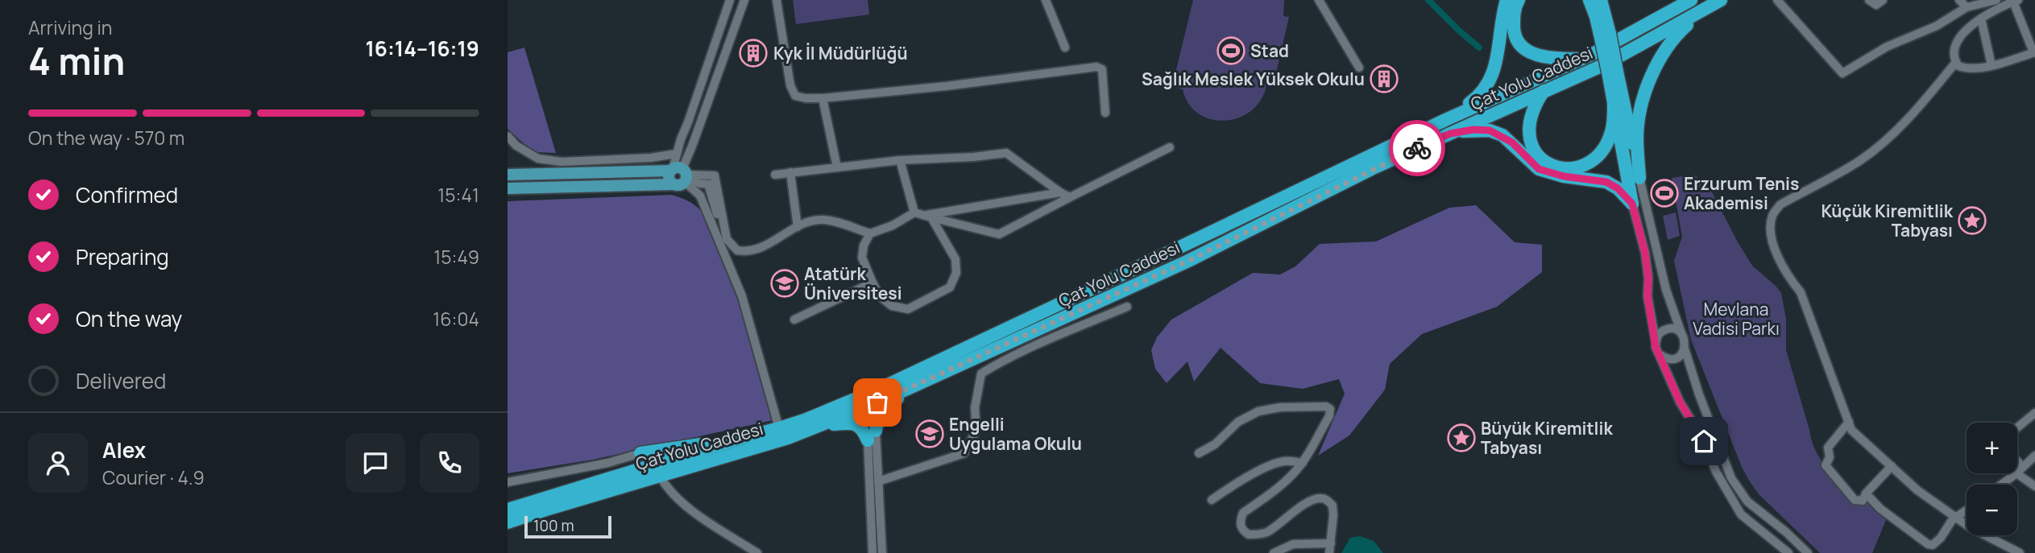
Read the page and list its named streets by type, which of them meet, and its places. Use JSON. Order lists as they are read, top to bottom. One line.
{"streets":{"highway":["Çat Yolu Caddesi"]},"parks":["Mevlana Vadisi Parkı"],"places":{"sports":["Stad","Erzurum Tenis Akademisi"],"building":["Kyk İl Müdürlüğü","Sağlık Meslek Yüksek Okulu"],"place":["Küçük Kiremitlik Tabyası","Büyük Kiremitlik Tabyası"],"school or university":["Atatürk Üniversitesi","Engelli Uygulama Okulu"]},"scale_bar":"100 m","page":{"heading":["4 min","Arriving in","16:14–16:19"],"panel":["Alex","Courier · 4.9"],"bar":"On the way · 570 m","list":[["Confirmed","15:41"],["Preparing","15:49"],["On the way","16:04"],"Delivered"],"map_buttons":["+","−"],"scale":"100 m"}}
